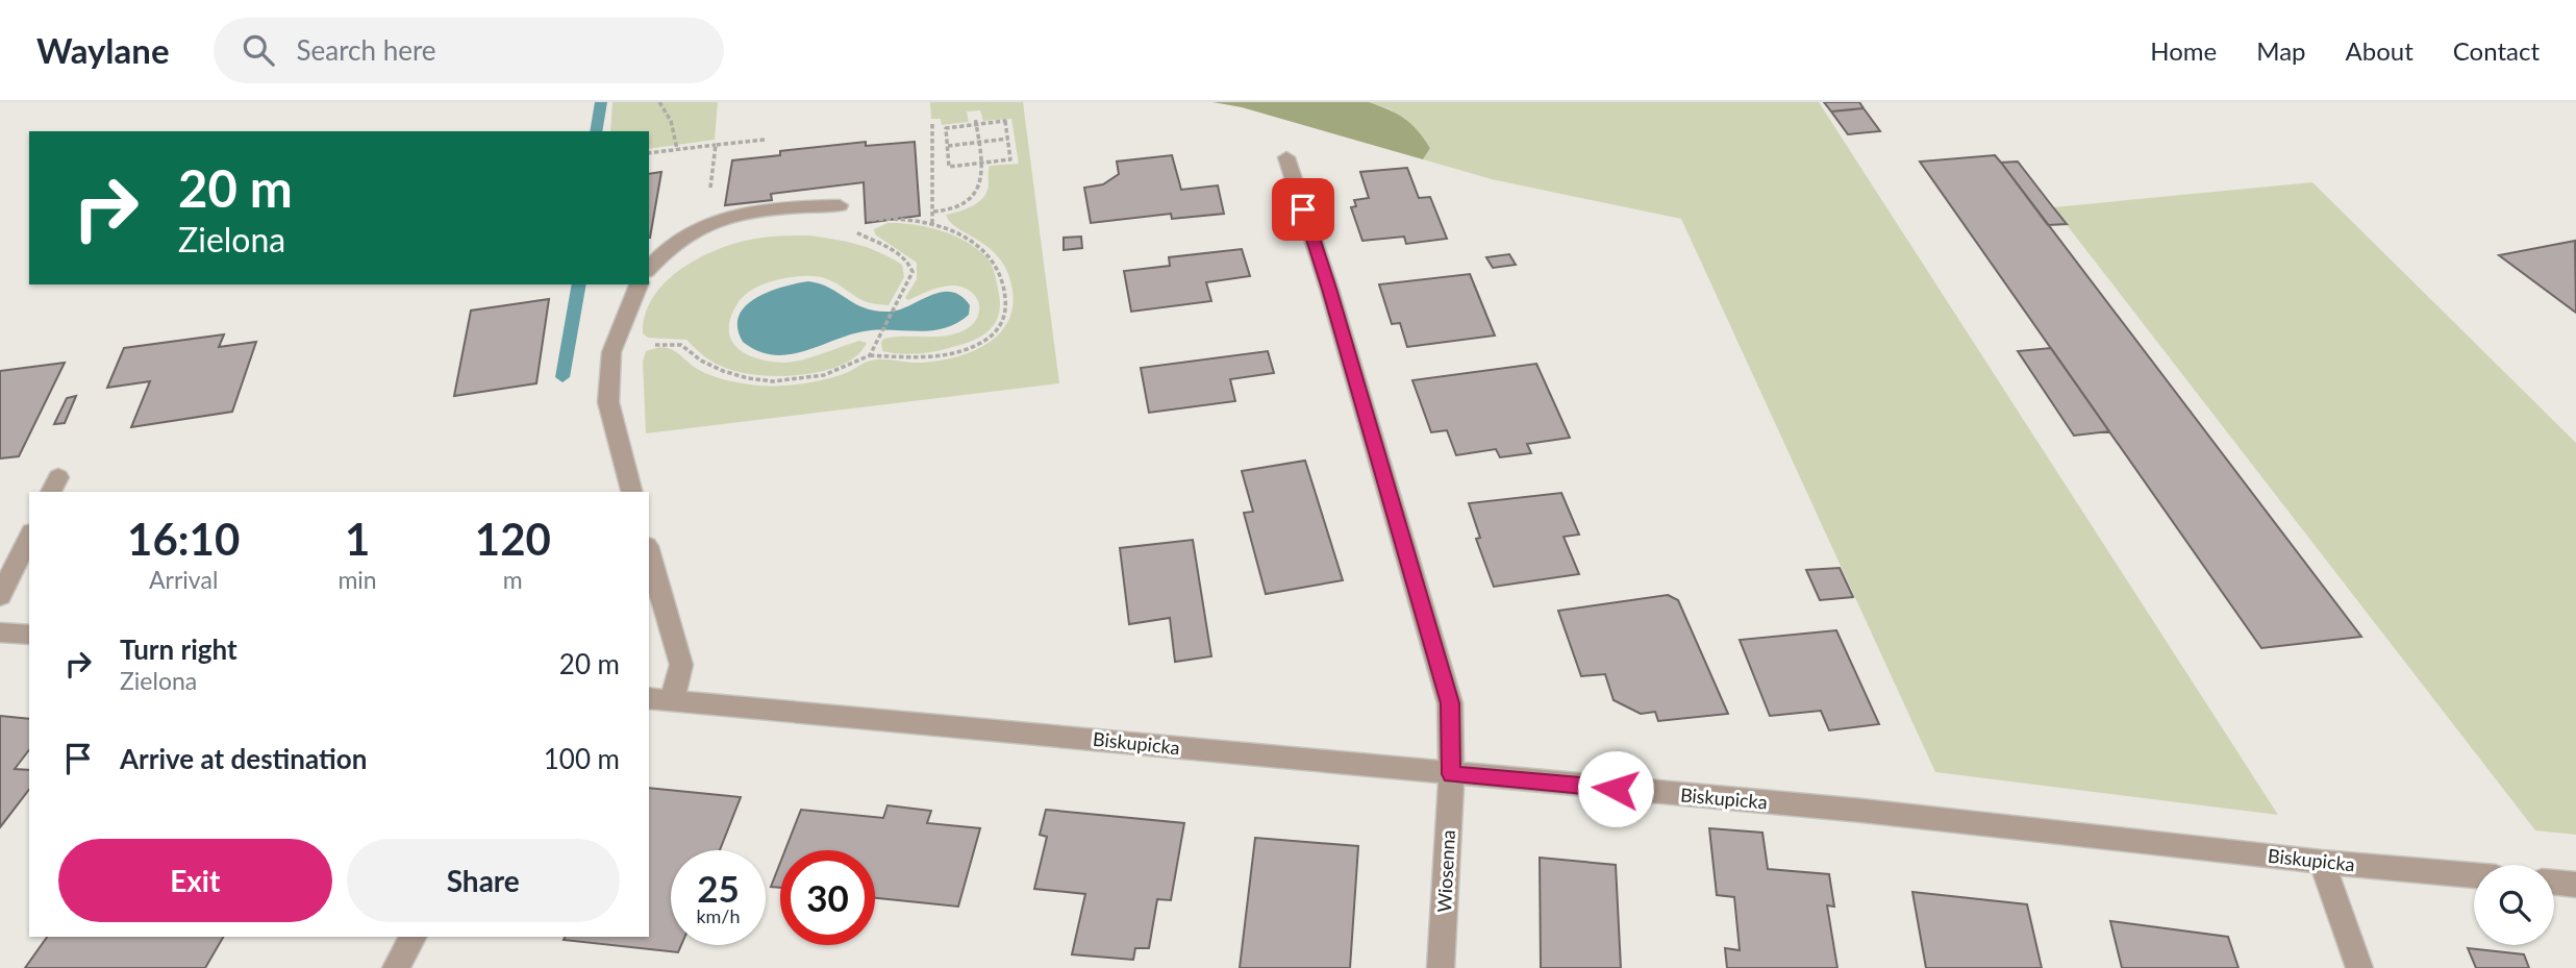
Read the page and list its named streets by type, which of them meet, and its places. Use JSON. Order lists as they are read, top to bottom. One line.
{"streets":{"street":["Biskupicka","Wiosenna"]},"crossings":[["Biskupicka","Wiosenna"]],"page":{"header":"Waylane","search":"Search here","nav":["Home","Map","About","Contact"],"turn":["20 m","Zielona"],"eta":["16:10","Arrival","1","min","120","m"],"list":[{"name":"Turn right","note":"Zielona","value":"20 m"},{"name":"Arrive at destination","value":"100 m"}],"buttons":["Exit","Share"],"speed":"25 km/h","limit":"30"}}
